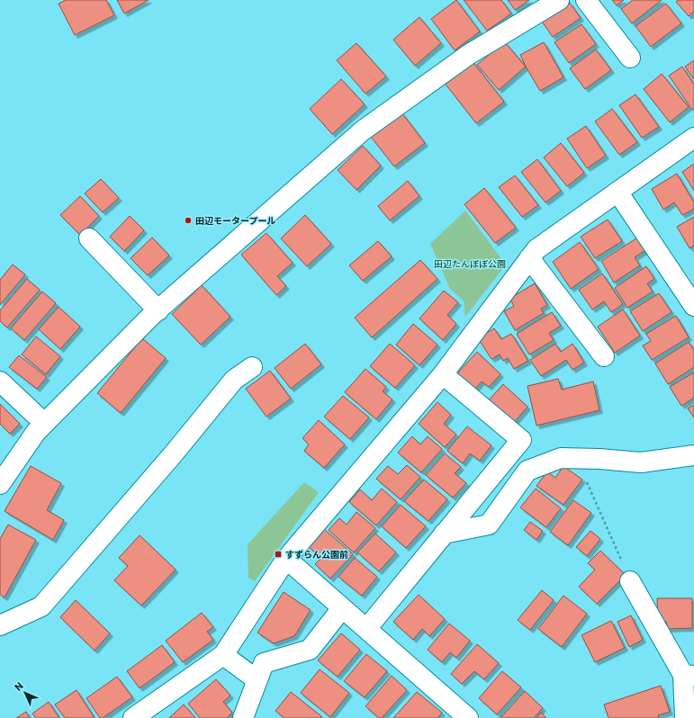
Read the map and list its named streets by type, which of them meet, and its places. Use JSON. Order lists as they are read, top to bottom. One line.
{"parks":["田辺たんぽぽ公園"],"places":{"other":["田辺モータープール"],"transit":["すずらん公園前"]},"north":"top left"}
